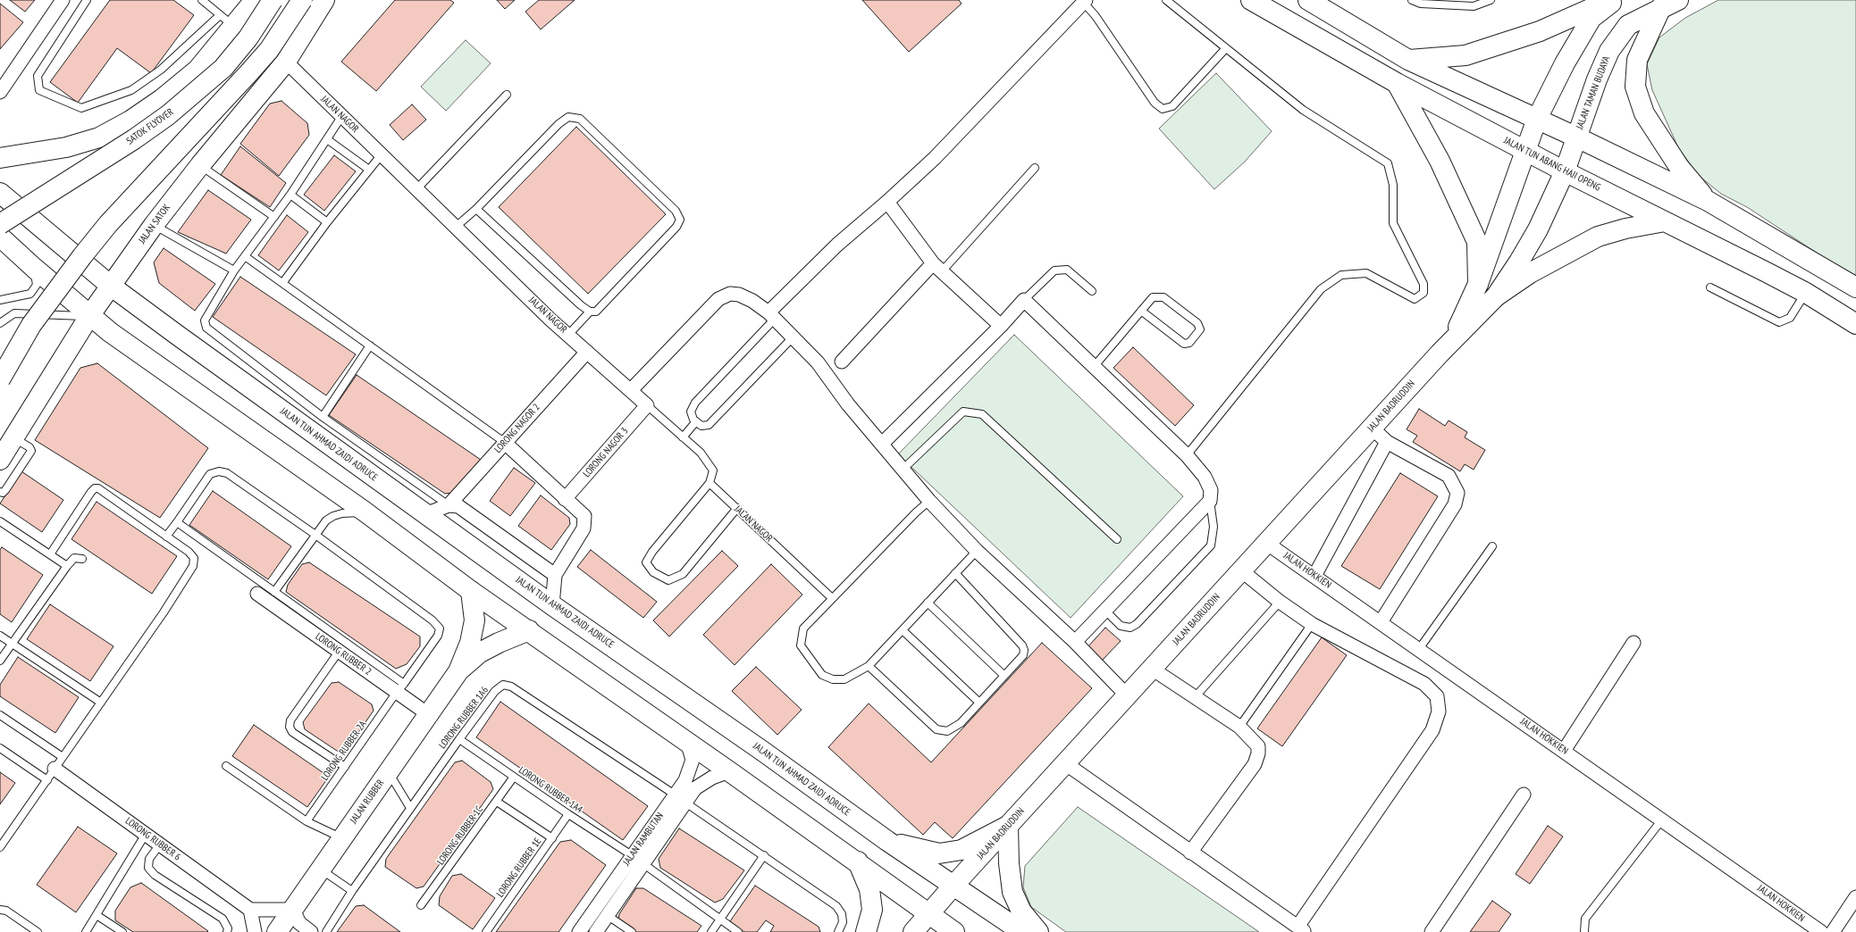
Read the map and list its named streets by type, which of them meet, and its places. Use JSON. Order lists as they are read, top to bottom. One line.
{"streets":{"main road":["JALAN TAMAN BUDAYA","SATOK FLYOVER","JALAN TUN ABANG HAJI OPENG","JALAN SATOK","JALAN BADRUDDIN","JALAN TUN AHMAD ZAIDI ADRUCE","JALAN RUBBER"],"street":["JALAN NAGOR","LORONG NAGOR 2","LORONG NAGOR 3","JALAN HOKKIEN","LORONG RUBBER 2","LORONG RUBBER 6","JALAN RAMBUTAN"],"lane":["LORONG RUBBER 1A6","LORONG RUBBER 2A","LORONG RUBBER 1A4","LORONG RUBBER 1C","LORONG RUBBER 1E"]},"crossings":[["JALAN TAMAN BUDAYA","JALAN TUN ABANG HAJI OPENG"],["JALAN TAMAN BUDAYA","JALAN BADRUDDIN"],["JALAN NAGOR","JALAN SATOK"],["JALAN NAGOR","LORONG NAGOR 2"],["JALAN NAGOR","LORONG NAGOR 3"],["JALAN TUN ABANG HAJI OPENG","JALAN BADRUDDIN"],["JALAN SATOK","JALAN TUN AHMAD ZAIDI ADRUCE"],["JALAN BADRUDDIN","JALAN TUN AHMAD ZAIDI ADRUCE"],["JALAN BADRUDDIN","JALAN HOKKIEN"],["LORONG RUBBER 2","LORONG RUBBER 2A"],["LORONG RUBBER 2","JALAN RUBBER"],["LORONG RUBBER 1A6","LORONG RUBBER 1A4"],["LORONG RUBBER 1A6","JALAN RAMBUTAN"],["LORONG RUBBER 1A4","LORONG RUBBER 1C"],["LORONG RUBBER 1A4","JALAN RAMBUTAN"],["LORONG RUBBER 1A4","LORONG RUBBER 1E"]]}
